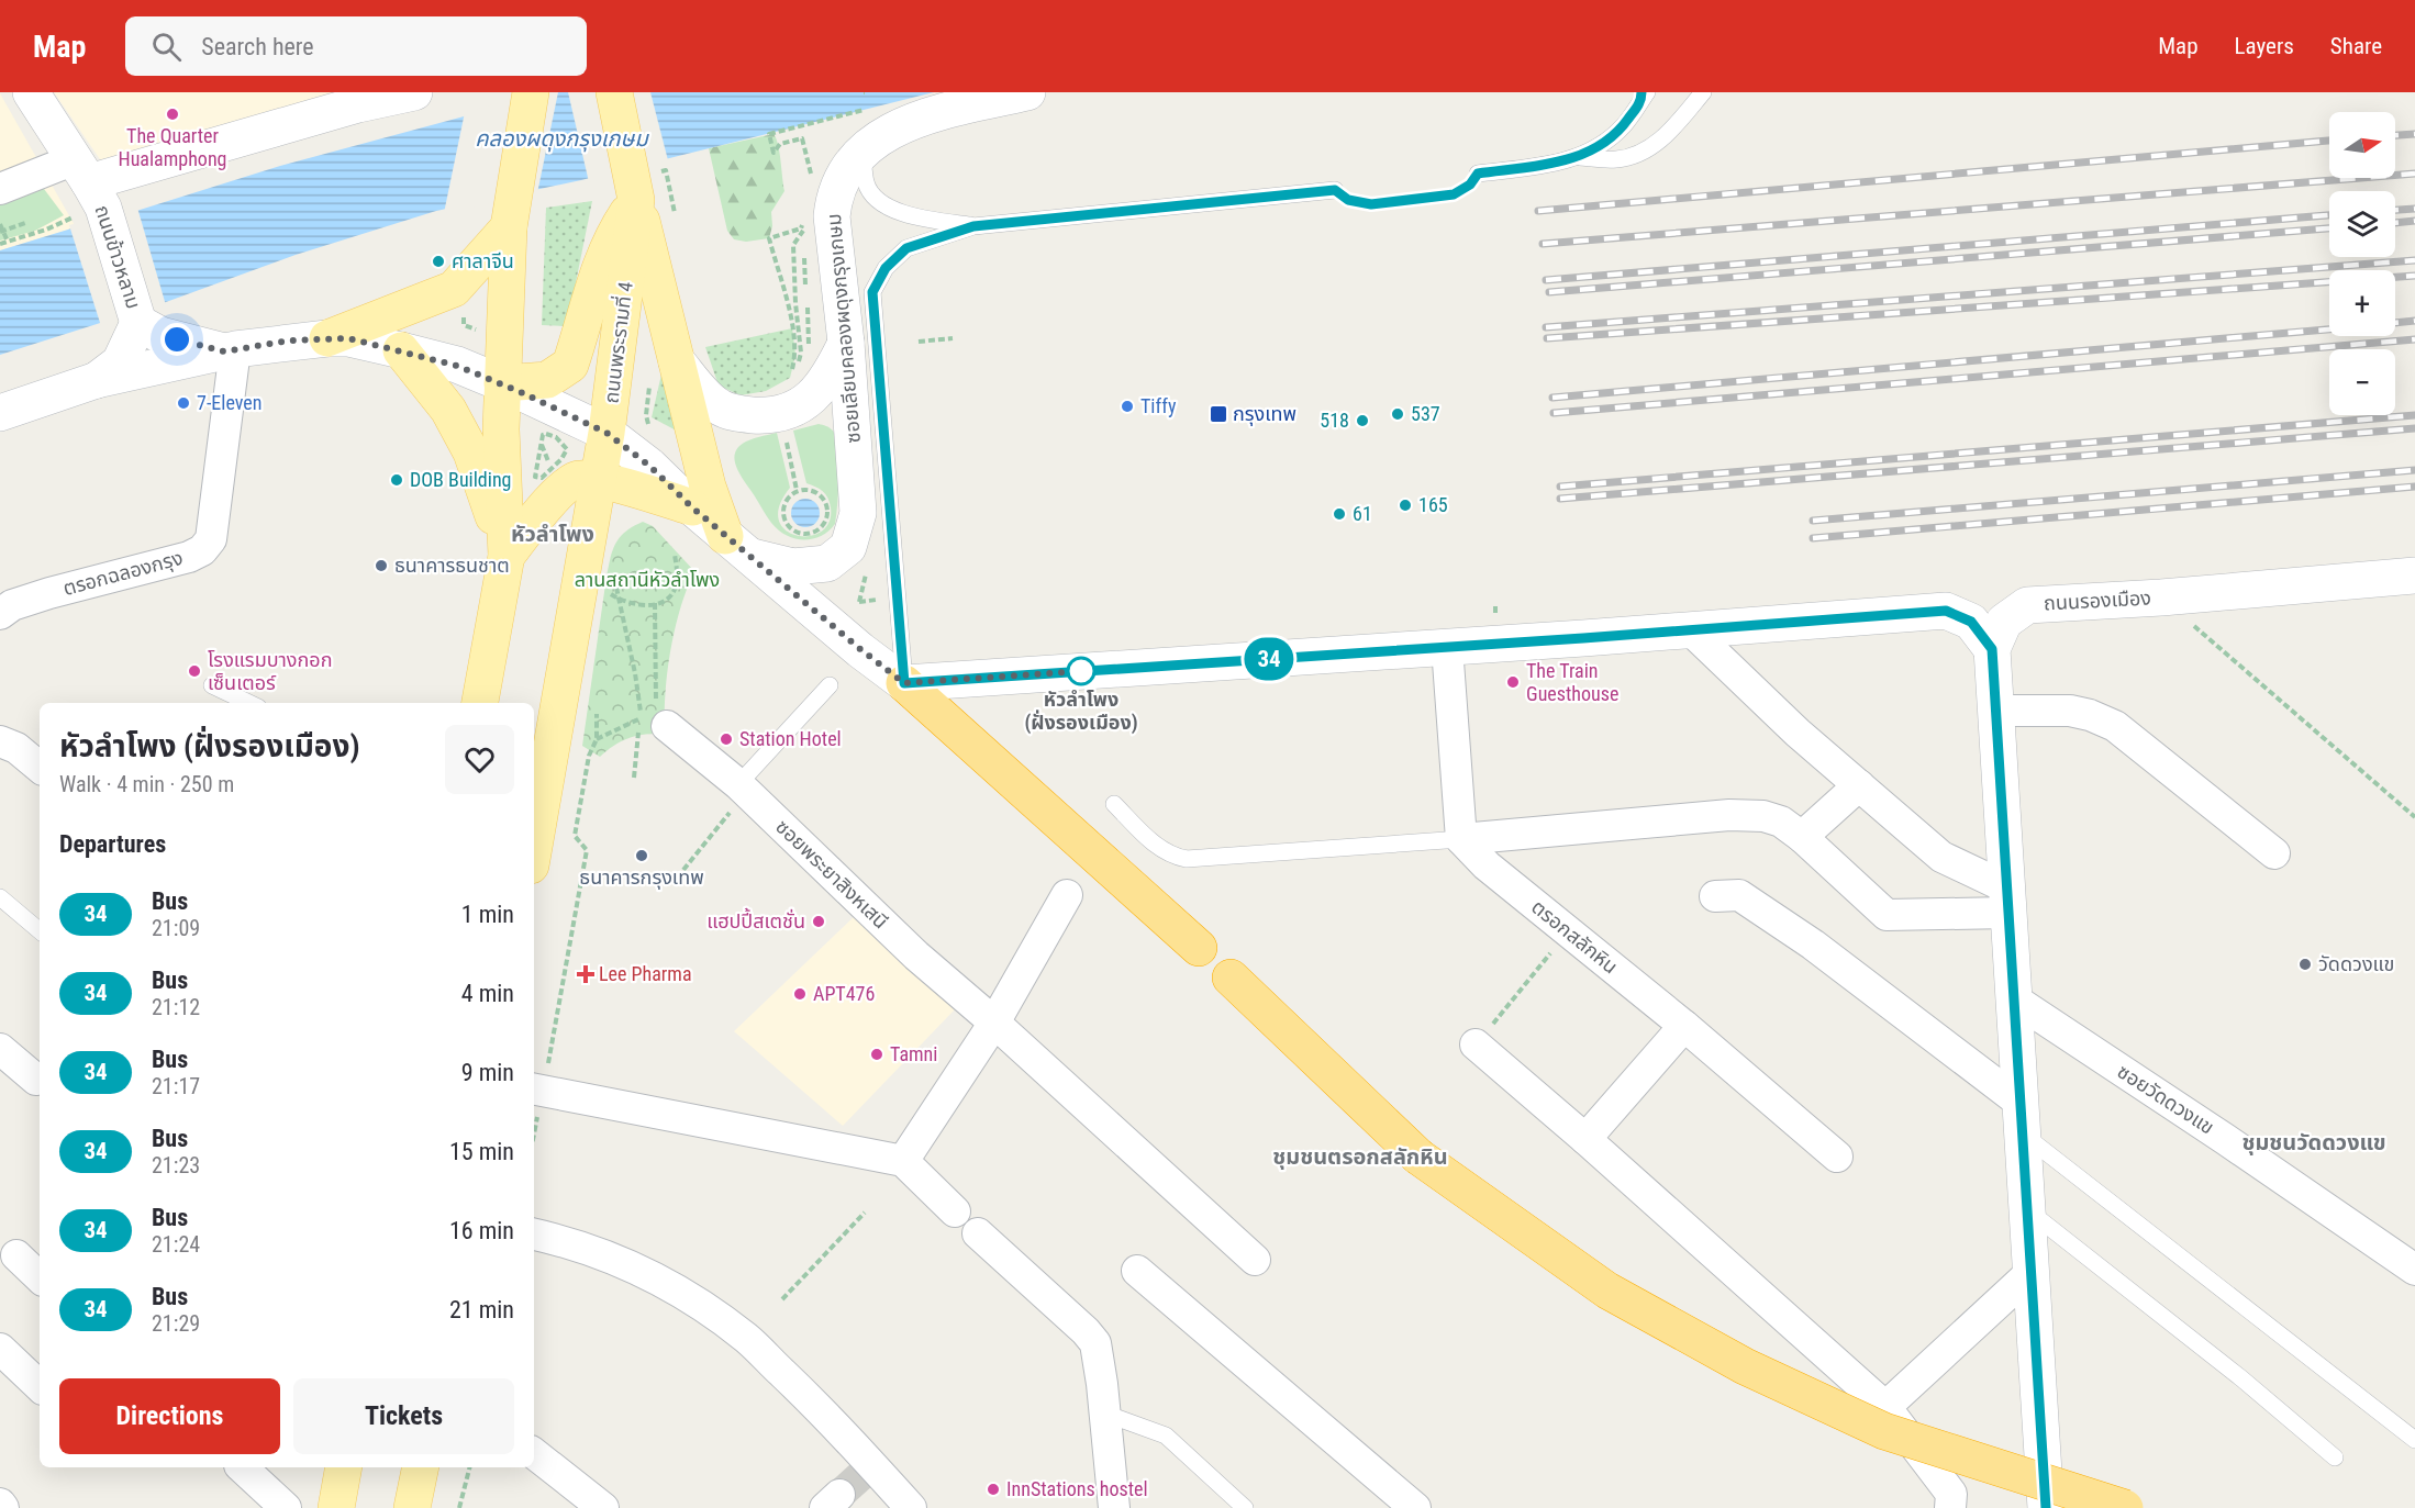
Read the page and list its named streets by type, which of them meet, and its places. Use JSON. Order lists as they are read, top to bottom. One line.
{"streets":{"main road":["ถนนพระรามที่ 4"],"street":["ถนนข้าวหลาม","ซอยเลียบคลองผดุงกรุงเกษม","ตรอกฉลองกรุง","ถนนรองเมือง","ซอยพระยาสิงหเสนี","ตรอกสลักหิน","ซอยวัดดวงแข"]},"districts":["หัวลำโพง","ชุมชนวัดดวงแข","ชุมชนตรอกสลักหิน"],"water":["คลองผดุงกรุงเกษม"],"parks":["ลานสถานีหัวลำโพง"],"places":{"other":["The Quarter Hualamphong","ศาลาจีน","7-Eleven","Tiffy","537","518","DOB Building","165","61","ธนาคารธนชาต","โรงแรมบางกอก เซ็นเตอร์","หัวลำโพง (ฝั่งรองเมือง)","The Train Guesthouse","Station Hotel","ธนาคารกรุงเทพ","แฮปปี้สเตชั่น","วัดดวงแข","APT476","Tamni","InnStations hostel"],"transit":["กรุงเทพ"],"health":["Lee Pharma"]},"lines":["bus line 34"],"north":"right","page":{"header":"Map","search":"Search here","nav":["Map","Layers","Share"],"on_map":"34","map_buttons":["+","−"],"heading":[["หัวลำโพง (ฝั่งรองเมือง)","Walk · 4 min · 250 m"],"Departures"],"list":[{"mark":"34","name":"Bus","note":"21:09","value":"1 min"},{"mark":"34","name":"Bus","note":"21:12","value":"4 min"},{"mark":"34","name":"Bus","note":"21:17","value":"9 min"},{"mark":"34","name":"Bus","note":"21:23","value":"15 min"},{"mark":"34","name":"Bus","note":"21:24","value":"16 min"},{"mark":"34","name":"Bus","note":"21:29","value":"21 min"}],"buttons":["Directions","Tickets"]}}
